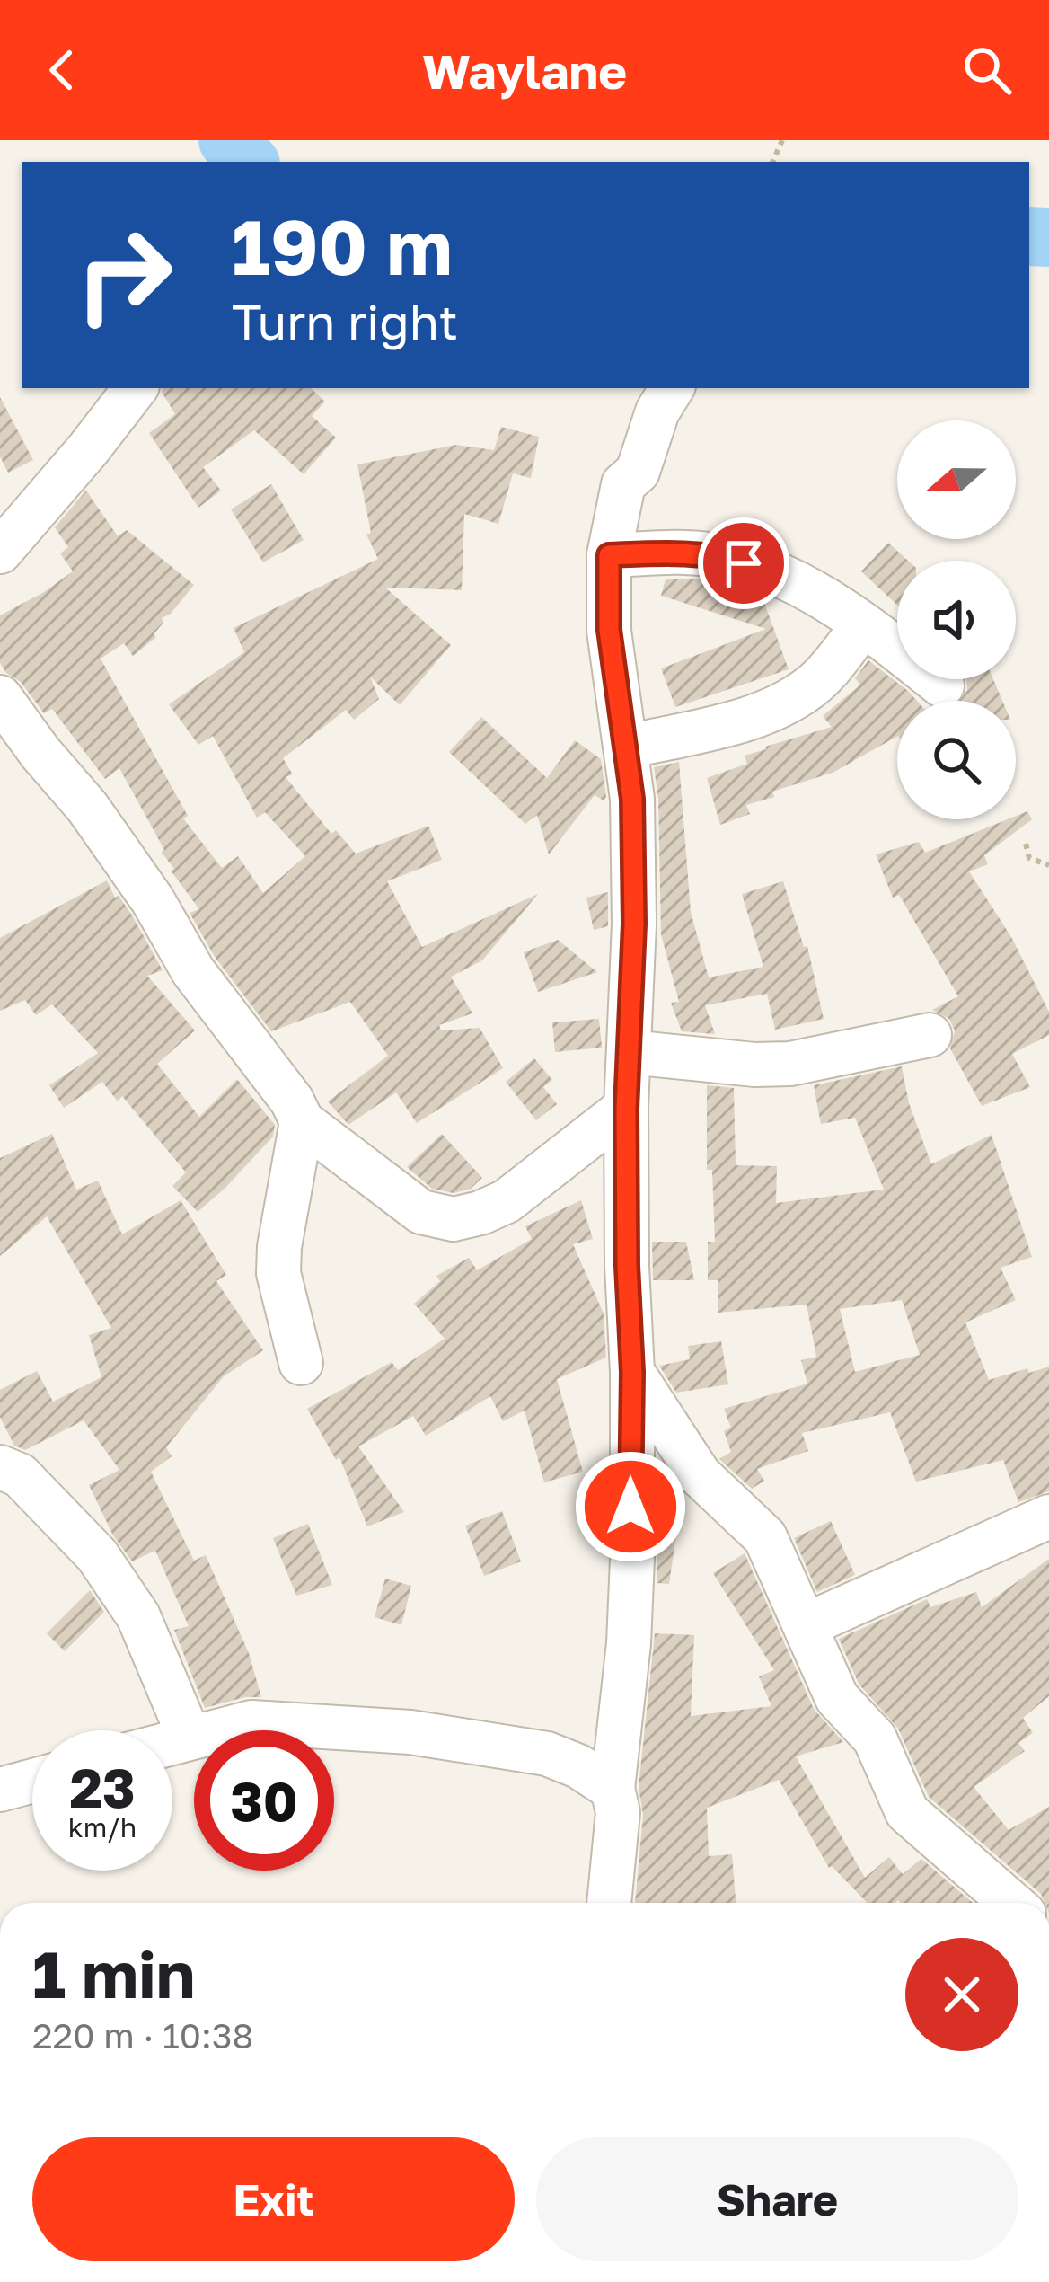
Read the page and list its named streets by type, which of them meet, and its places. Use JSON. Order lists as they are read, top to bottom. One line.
{"north":"left","page":{"header":"Waylane","turn":["190 m","Turn right"],"speed":"23 km/h","limit":"30","heading":["1 min","220 m · 10:38"],"buttons":["Exit","Share"]}}
